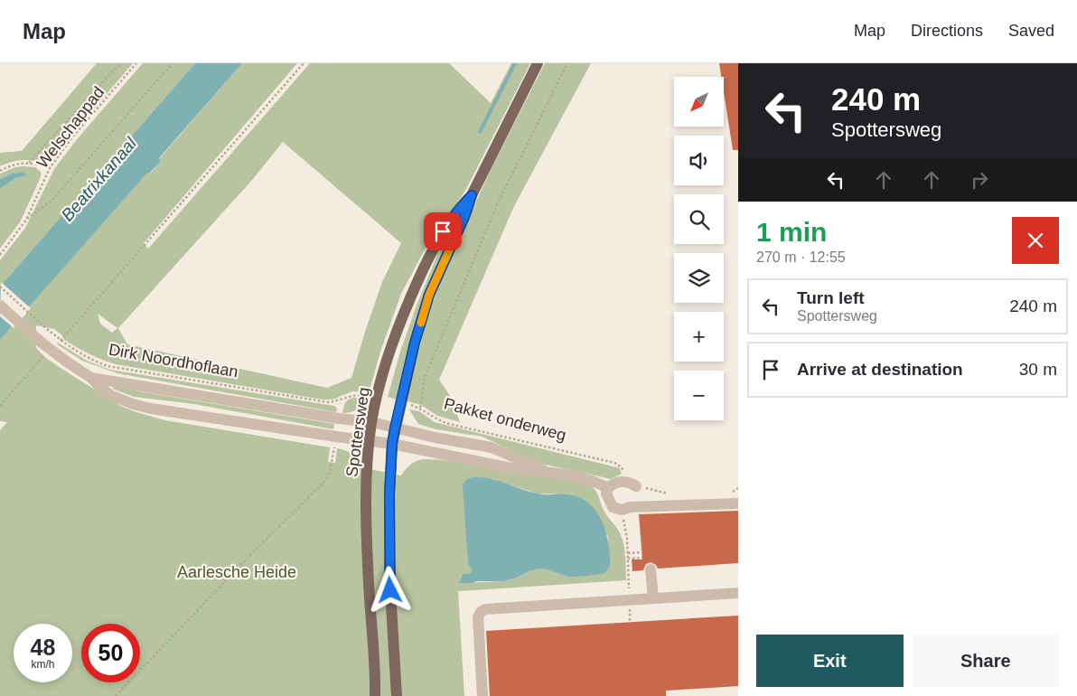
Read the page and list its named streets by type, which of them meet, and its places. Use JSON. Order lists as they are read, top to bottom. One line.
{"streets":{"main road":["Spottersweg"],"street":["Dirk Noordhoflaan","Pakket onderweg"],"path":["Welschappad"]},"crossings":[["Dirk Noordhoflaan","Pakket onderweg"],["Dirk Noordhoflaan","Spottersweg"],["Pakket onderweg","Spottersweg"]],"water":["Beatrixkanaal"],"parks":["Aarlesche Heide"],"north":"bottom left","page":{"header":"Map","nav":["Map","Directions","Saved"],"turn":["240 m","Spottersweg"],"map_buttons":["+","−"],"heading":["1 min","270 m · 12:55"],"list":[{"name":"Turn left","note":"Spottersweg","value":"240 m"},{"name":"Arrive at destination","value":"30 m"}],"speed":"48 km/h","limit":"50","buttons":["Exit","Share"]}}
